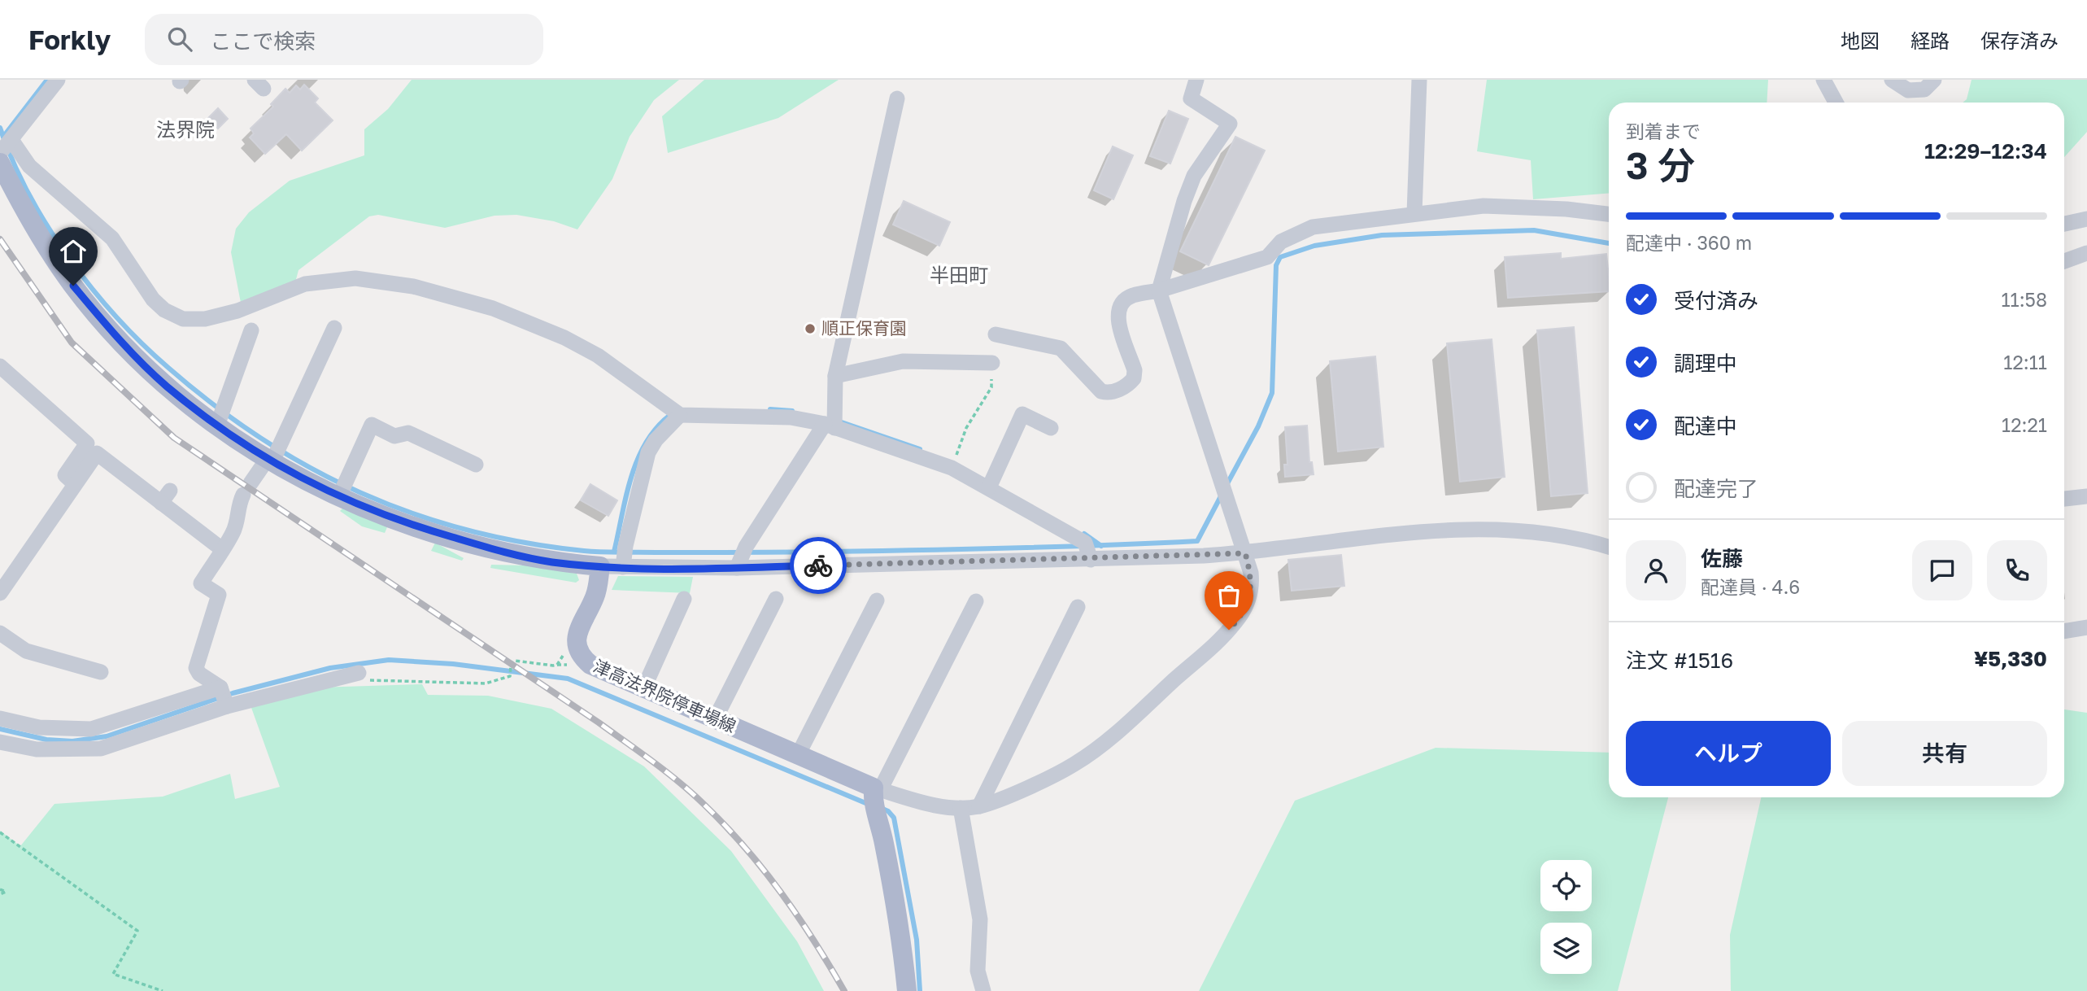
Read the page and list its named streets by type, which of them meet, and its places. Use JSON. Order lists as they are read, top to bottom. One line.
{"streets":{"main road":["津高法界院停車場線"]},"districts":["法界院","半田町"],"places":["順正保育園"],"page":{"header":"Forkly","search":"ここで検索","nav":["地図","経路","保存済み"],"heading":["3 分","到着まで","12:29–12:34"],"panel":["佐藤","配達員 · 4.6","注文 #1516","¥5,330"],"bar":"配達中 · 360 m","list":[["受付済み","11:58"],["調理中","12:11"],["配達中","12:21"],"配達完了"],"buttons":["ヘルプ","共有"]}}
